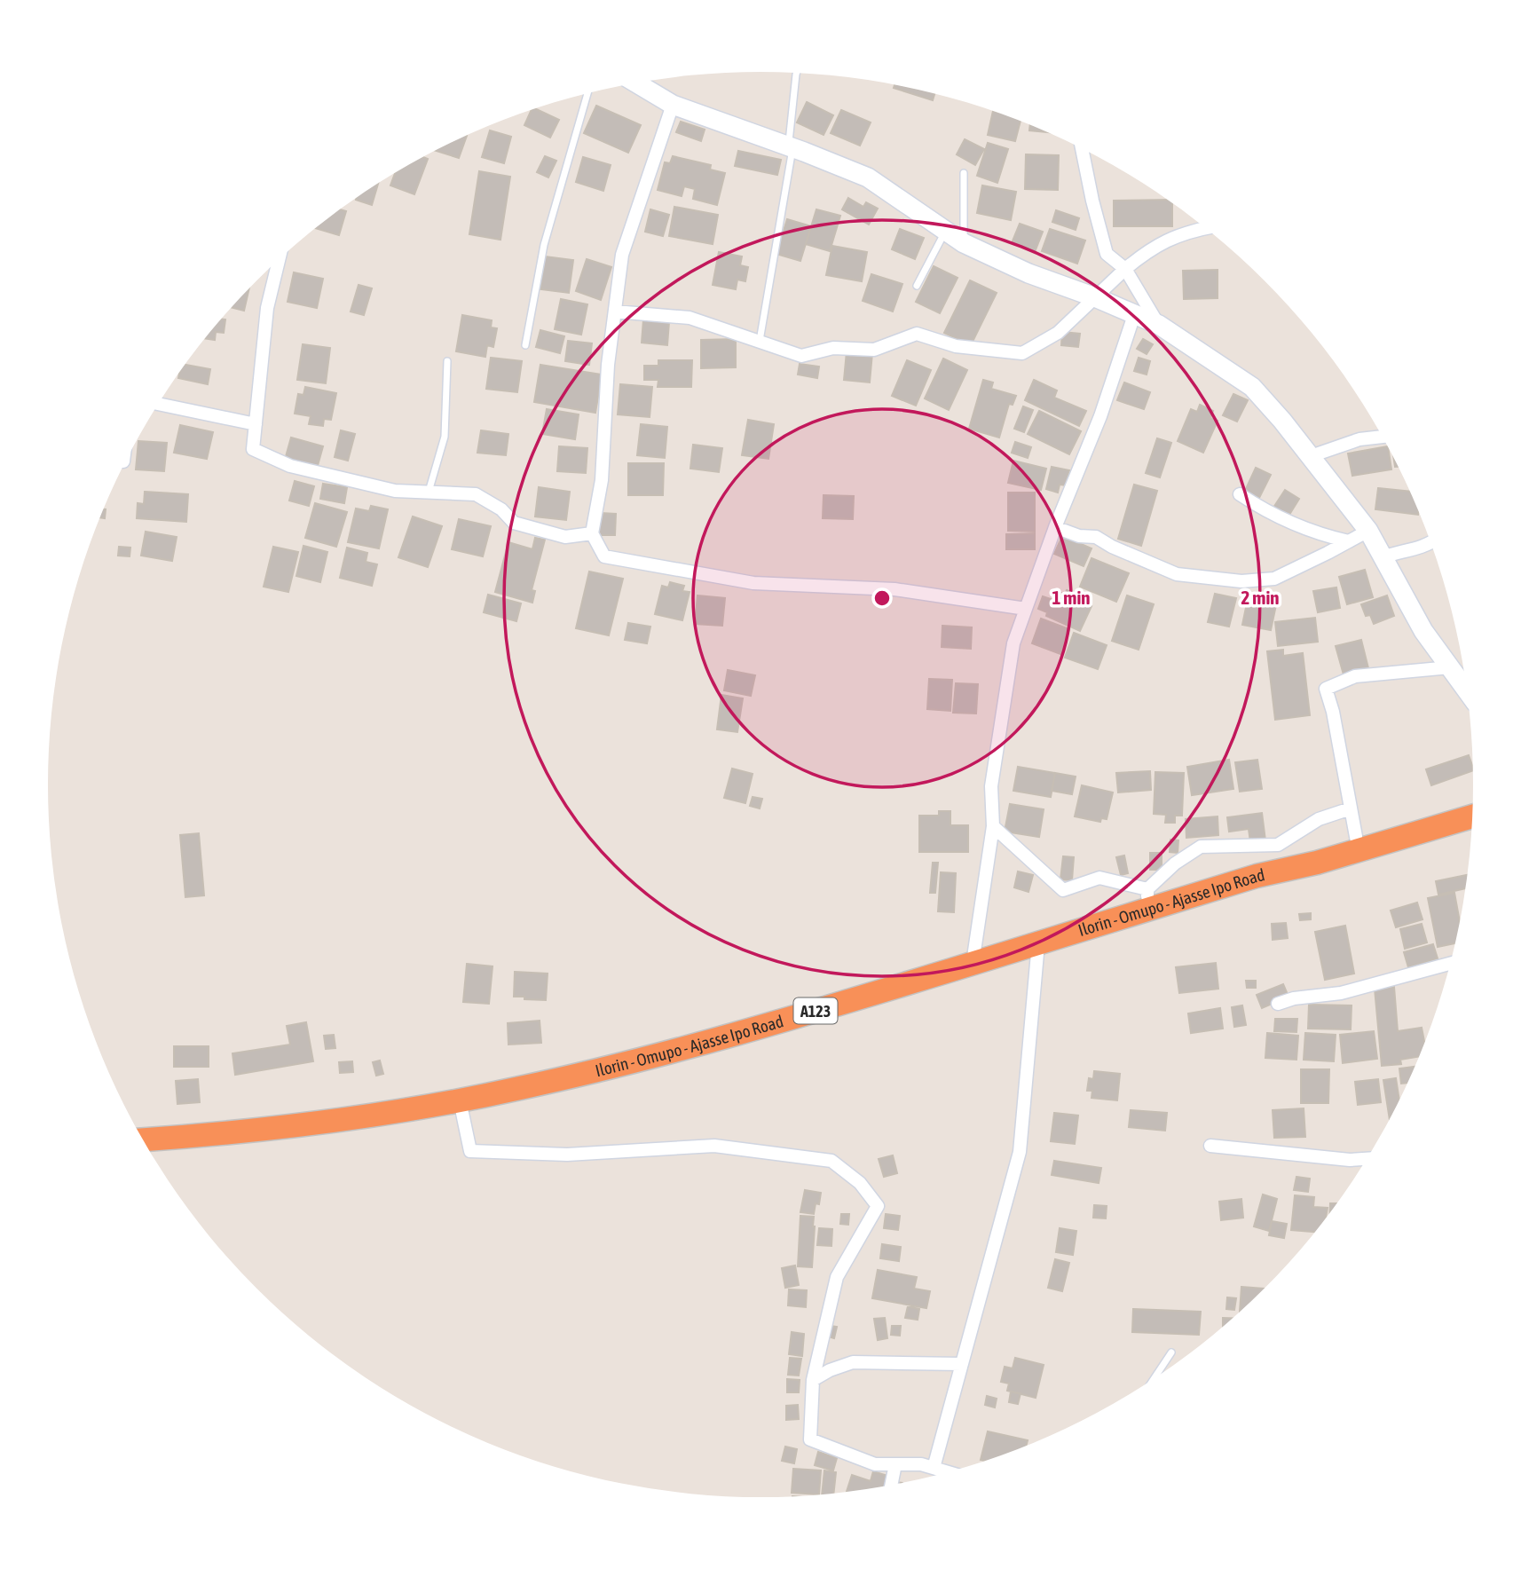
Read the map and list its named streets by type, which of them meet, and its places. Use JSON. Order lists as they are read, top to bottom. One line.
{"streets":{"highway":["Ilorin - Omupo - Ajasse Ipo Road","A123"]},"rings":["1 min","2 min"]}
